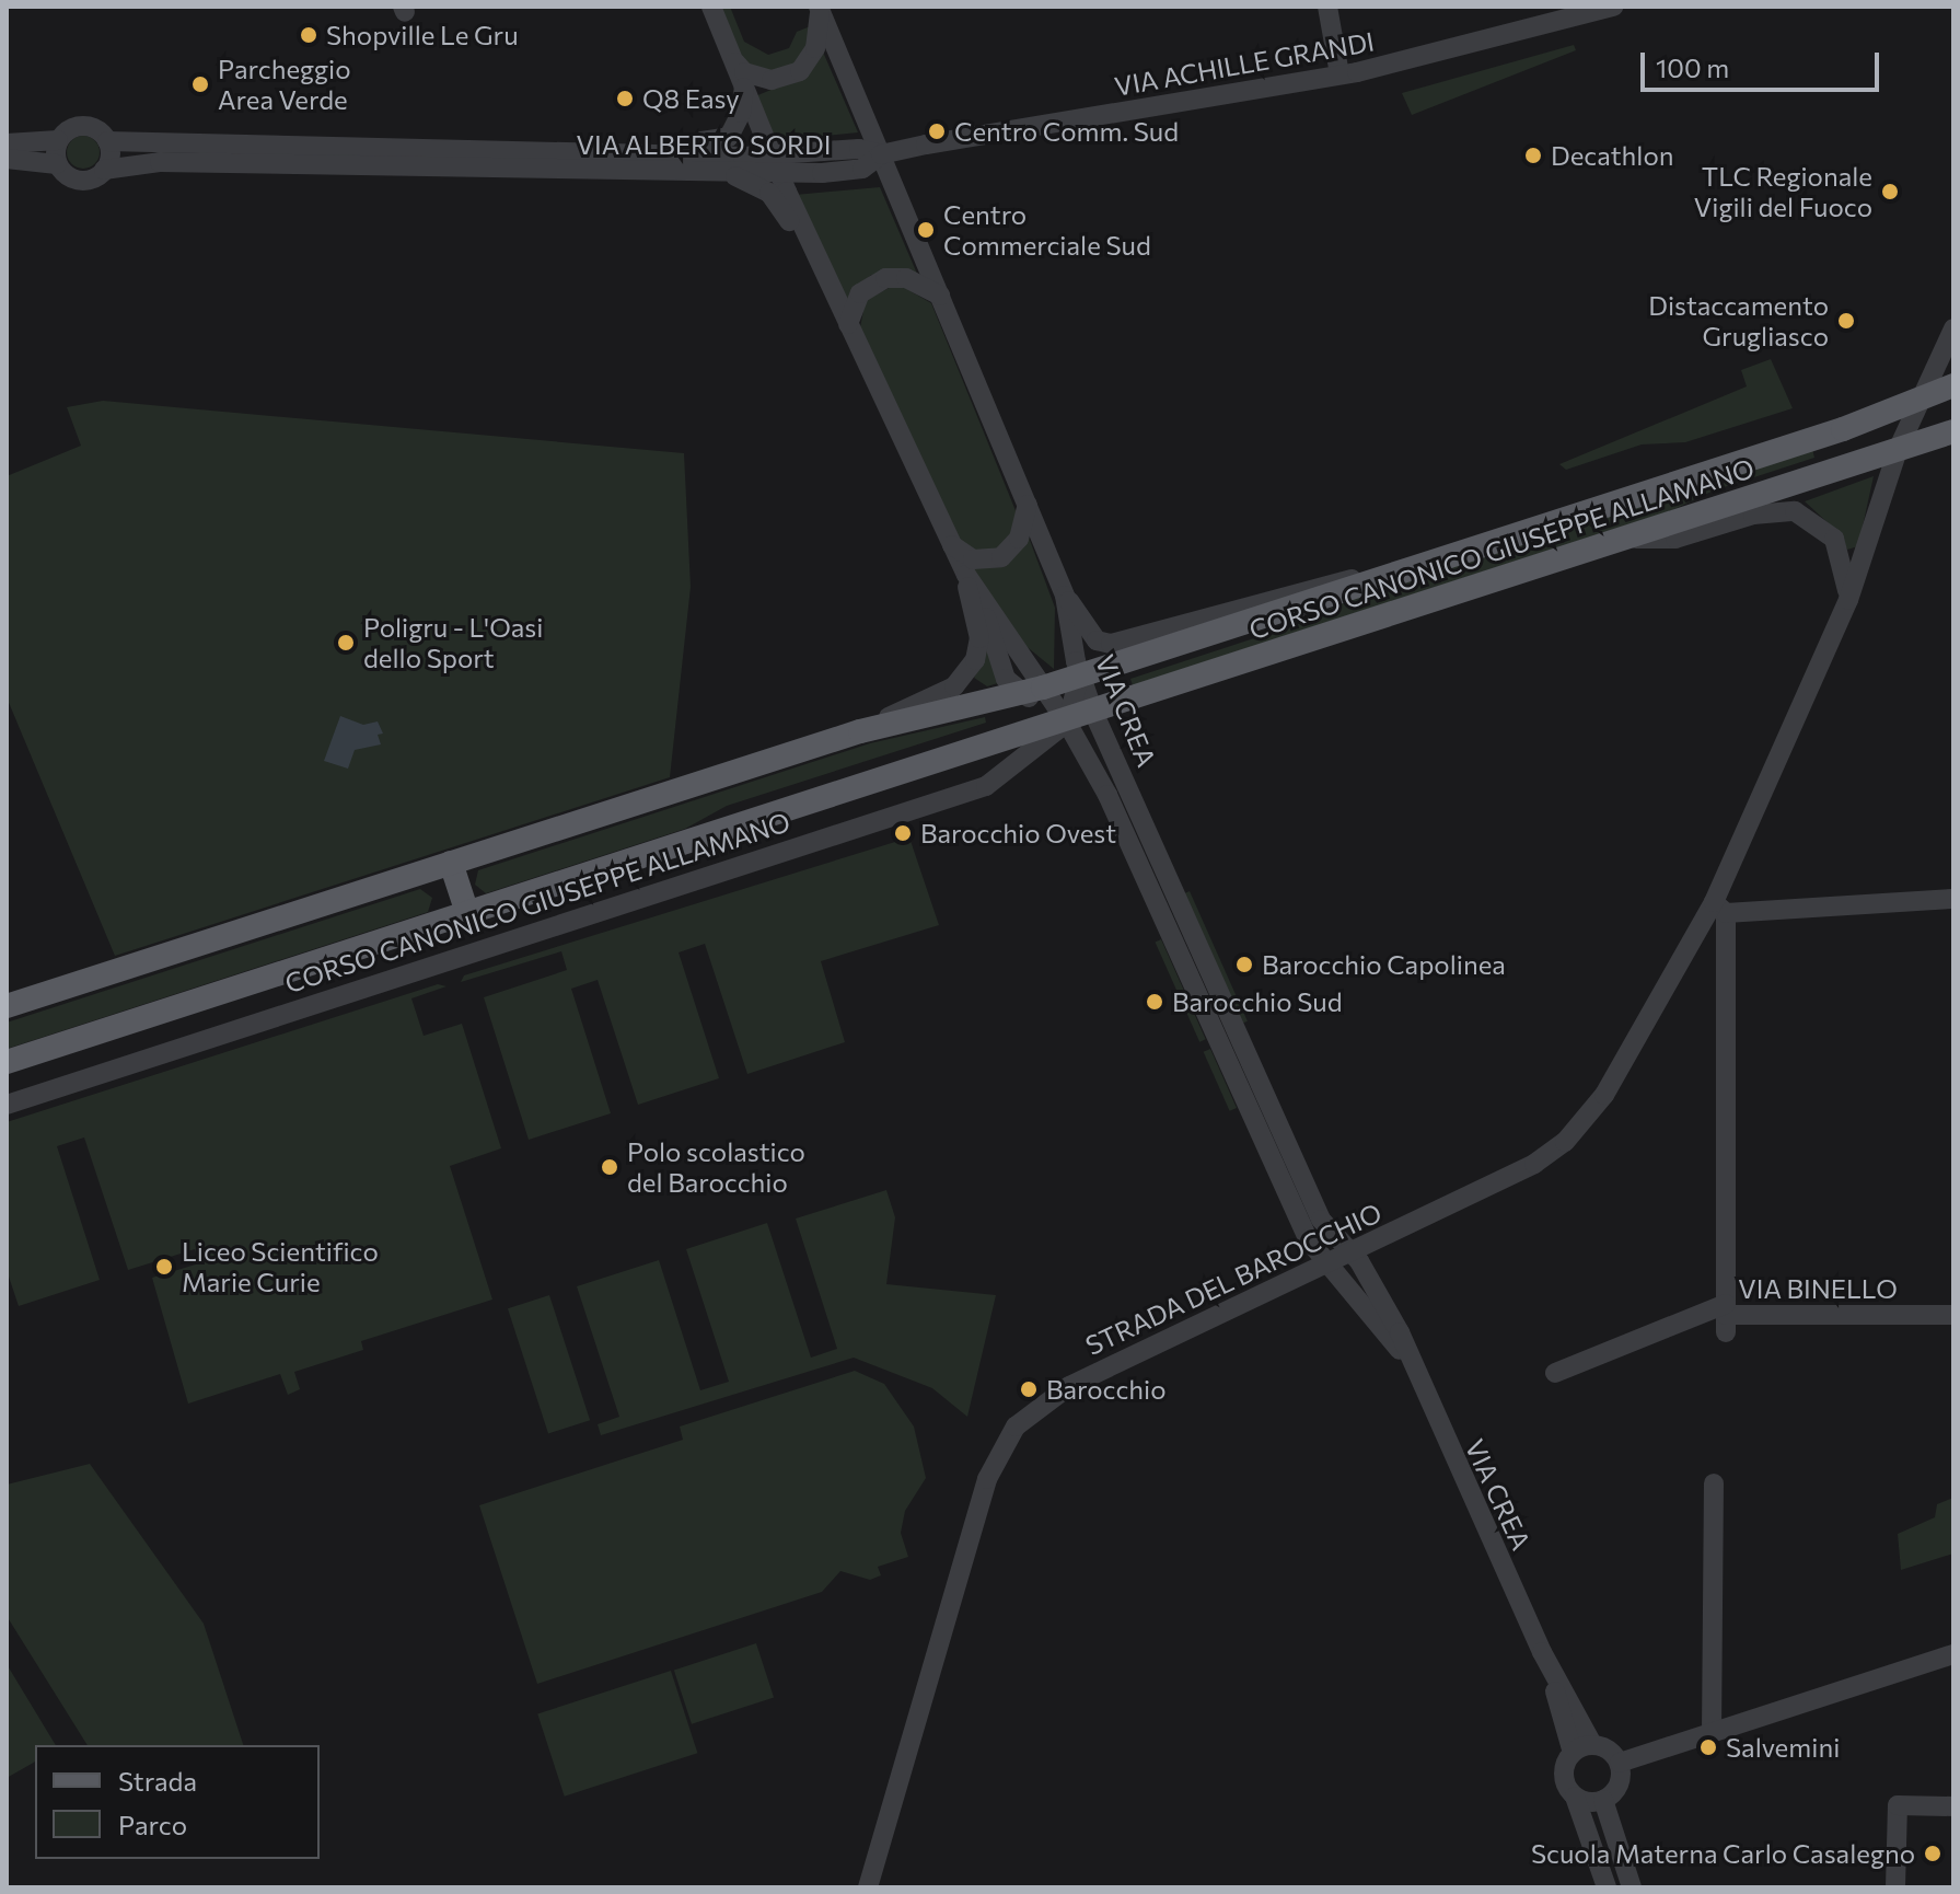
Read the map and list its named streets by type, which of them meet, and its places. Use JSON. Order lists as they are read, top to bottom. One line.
{"streets":{"main road":["CORSO CANONICO GIUSEPPE ALLAMANO"],"street":["VIA ACHILLE GRANDI","VIA ALBERTO SORDI","VIA CREA","STRADA DEL BAROCCHIO","VIA BINELLO"]},"crossings":[["VIA ACHILLE GRANDI","VIA ALBERTO SORDI"],["VIA ACHILLE GRANDI","VIA CREA"],["VIA ALBERTO SORDI","VIA CREA"],["CORSO CANONICO GIUSEPPE ALLAMANO","VIA CREA"],["CORSO CANONICO GIUSEPPE ALLAMANO","STRADA DEL BAROCCHIO"],["VIA CREA","STRADA DEL BAROCCHIO"],["STRADA DEL BAROCCHIO","VIA BINELLO"]],"places":["Shopville Le Gru","Parcheggio Area Verde","Q8 Easy","Centro Comm. Sud","Decathlon","TLC Regionale Vigili del Fuoco","Centro Commerciale Sud","Distaccamento Grugliasco","Poligru - L'Oasi dello Sport","Barocchio Ovest","Barocchio Capolinea","Barocchio Sud","Polo scolastico del Barocchio","Liceo Scientifico Marie Curie","Barocchio","Salvemini","Scuola Materna Carlo Casalegno"],"legend":["Strada","Parco"],"scale_bar":"100 m"}
